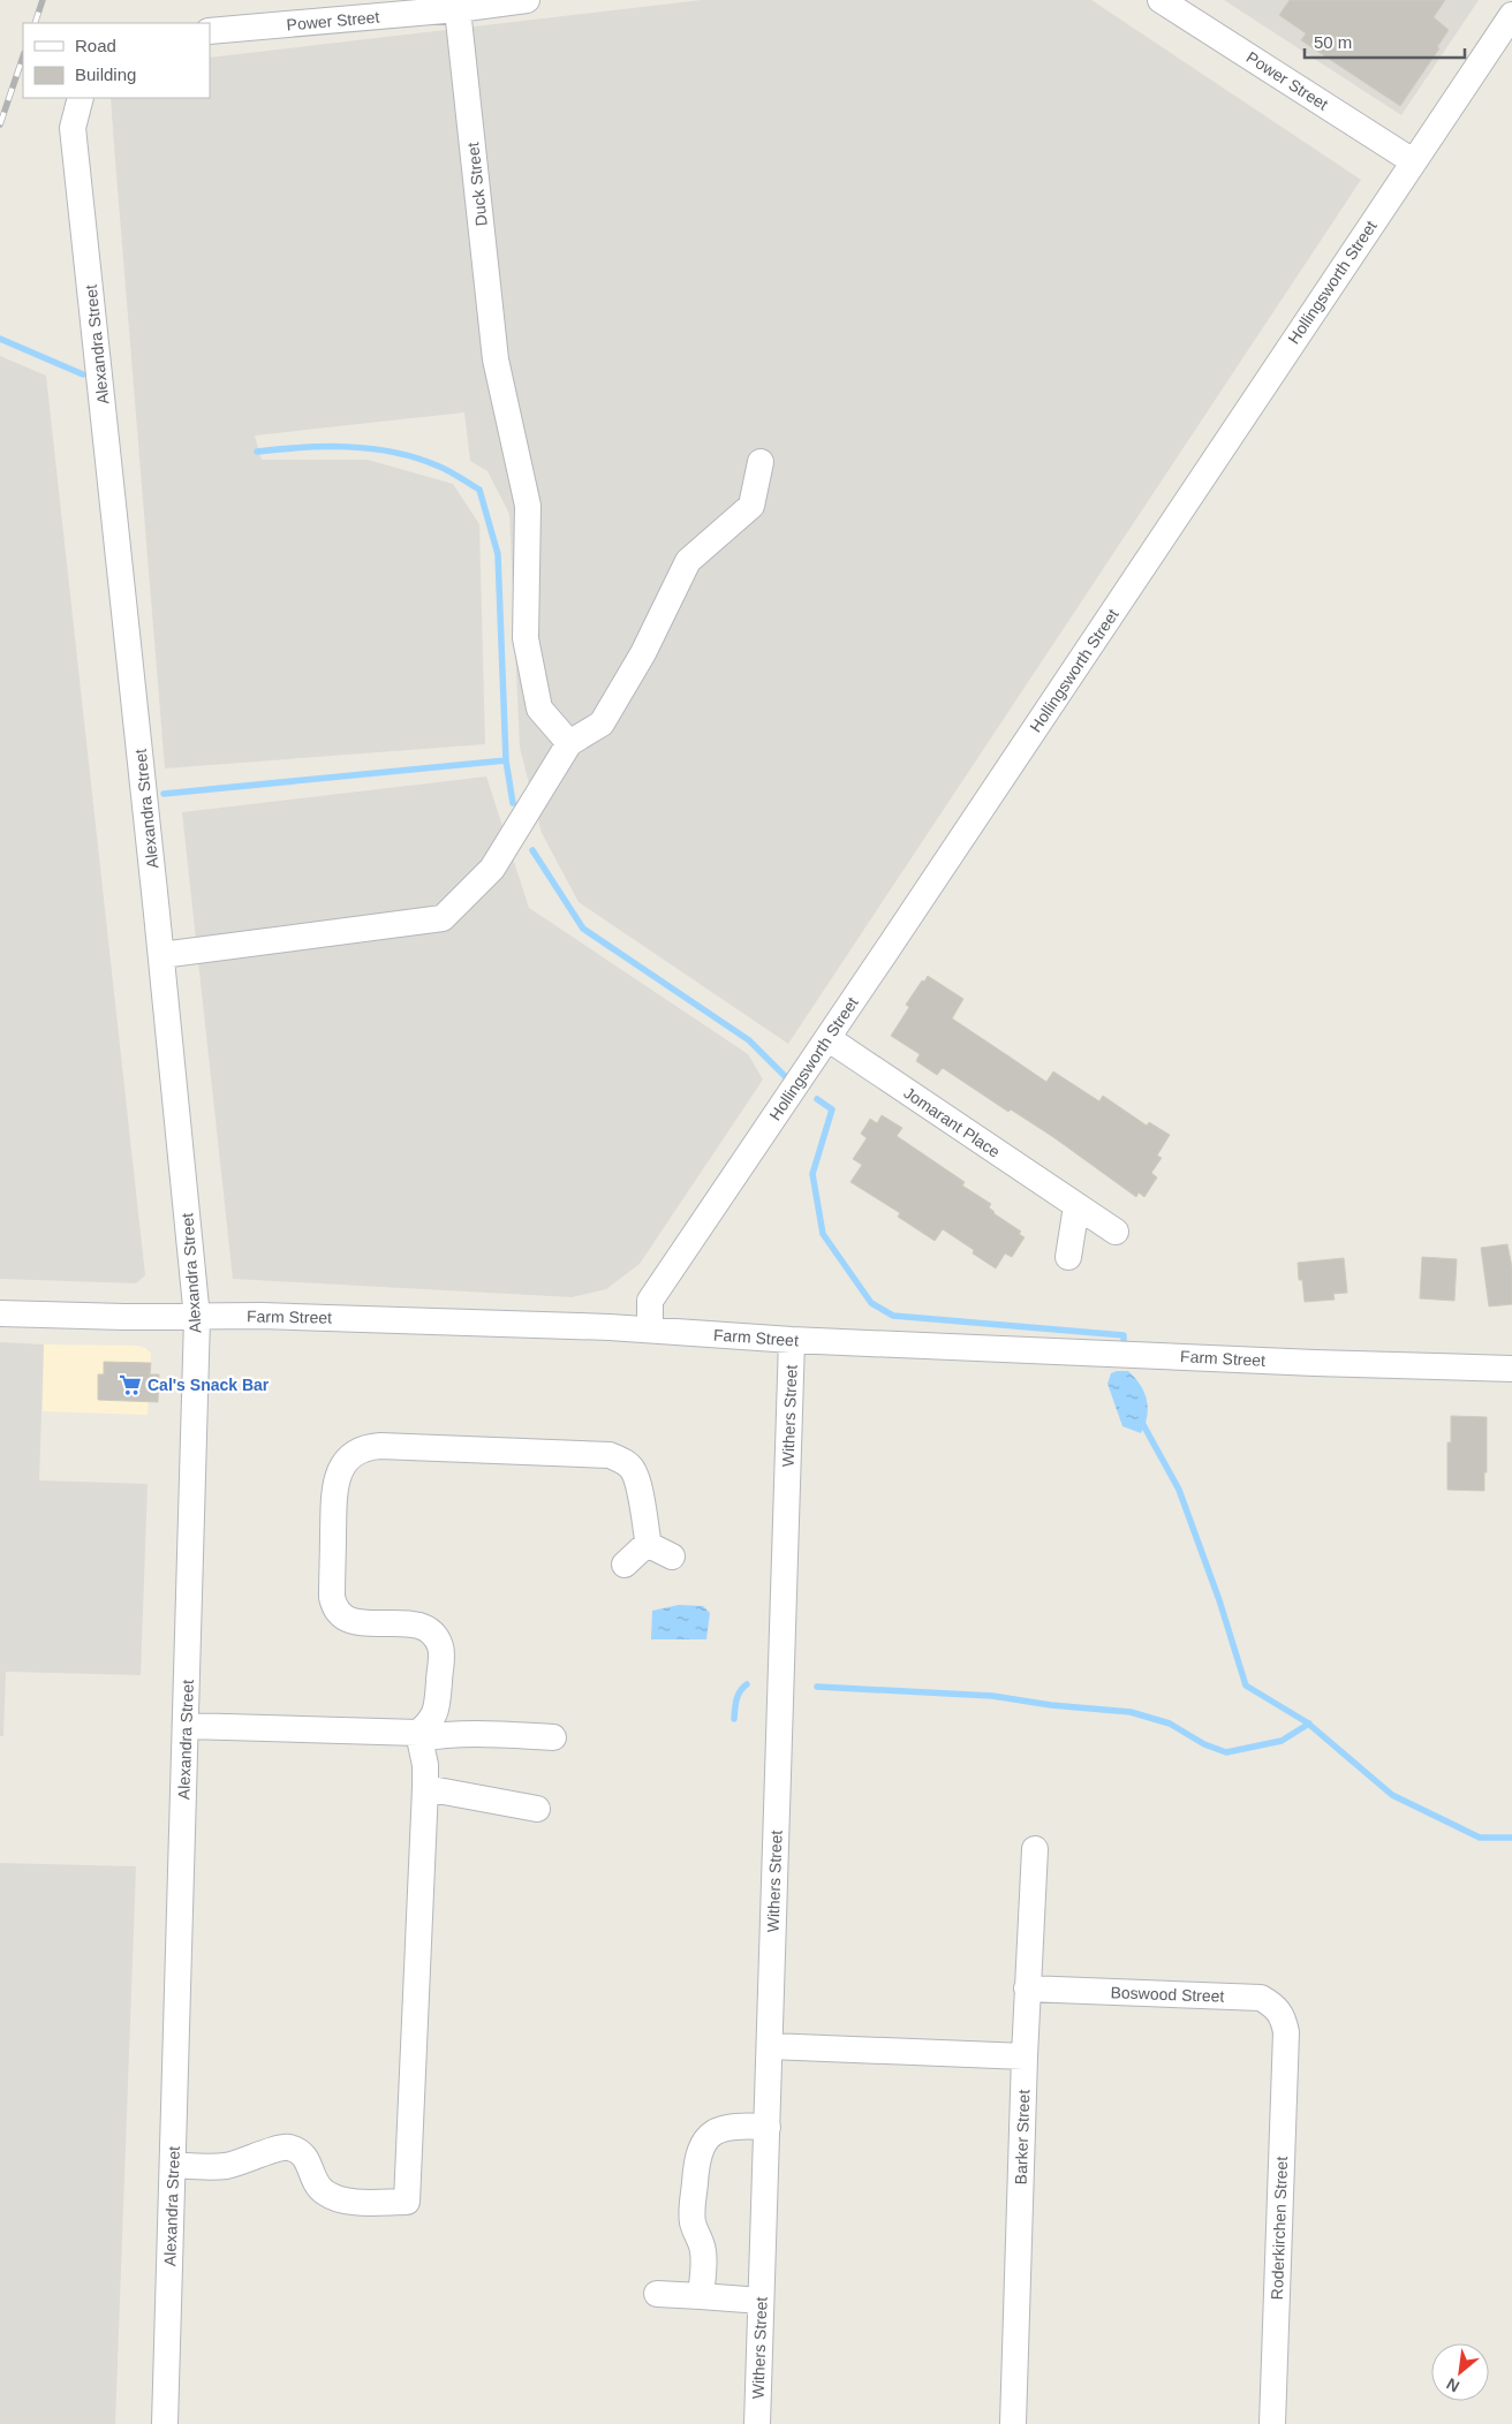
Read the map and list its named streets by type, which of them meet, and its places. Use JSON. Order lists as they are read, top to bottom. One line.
{"streets":{"street":["Power Street","Duck Street","Hollingsworth Street","Alexandra Street","Jomarant Place","Farm Street","Withers Street","Boswood Street","Barker Street","Roderkirchen Street"]},"crossings":[["Power Street","Duck Street"],["Power Street","Hollingsworth Street"],["Hollingsworth Street","Jomarant Place"],["Hollingsworth Street","Farm Street"],["Alexandra Street","Farm Street"],["Farm Street","Withers Street"],["Boswood Street","Barker Street"],["Boswood Street","Roderkirchen Street"]],"places":{"supermarket":["Cal's Snack Bar"]},"legend":["Road","Building"],"scale_bar":"50 m","north":"bottom left"}
